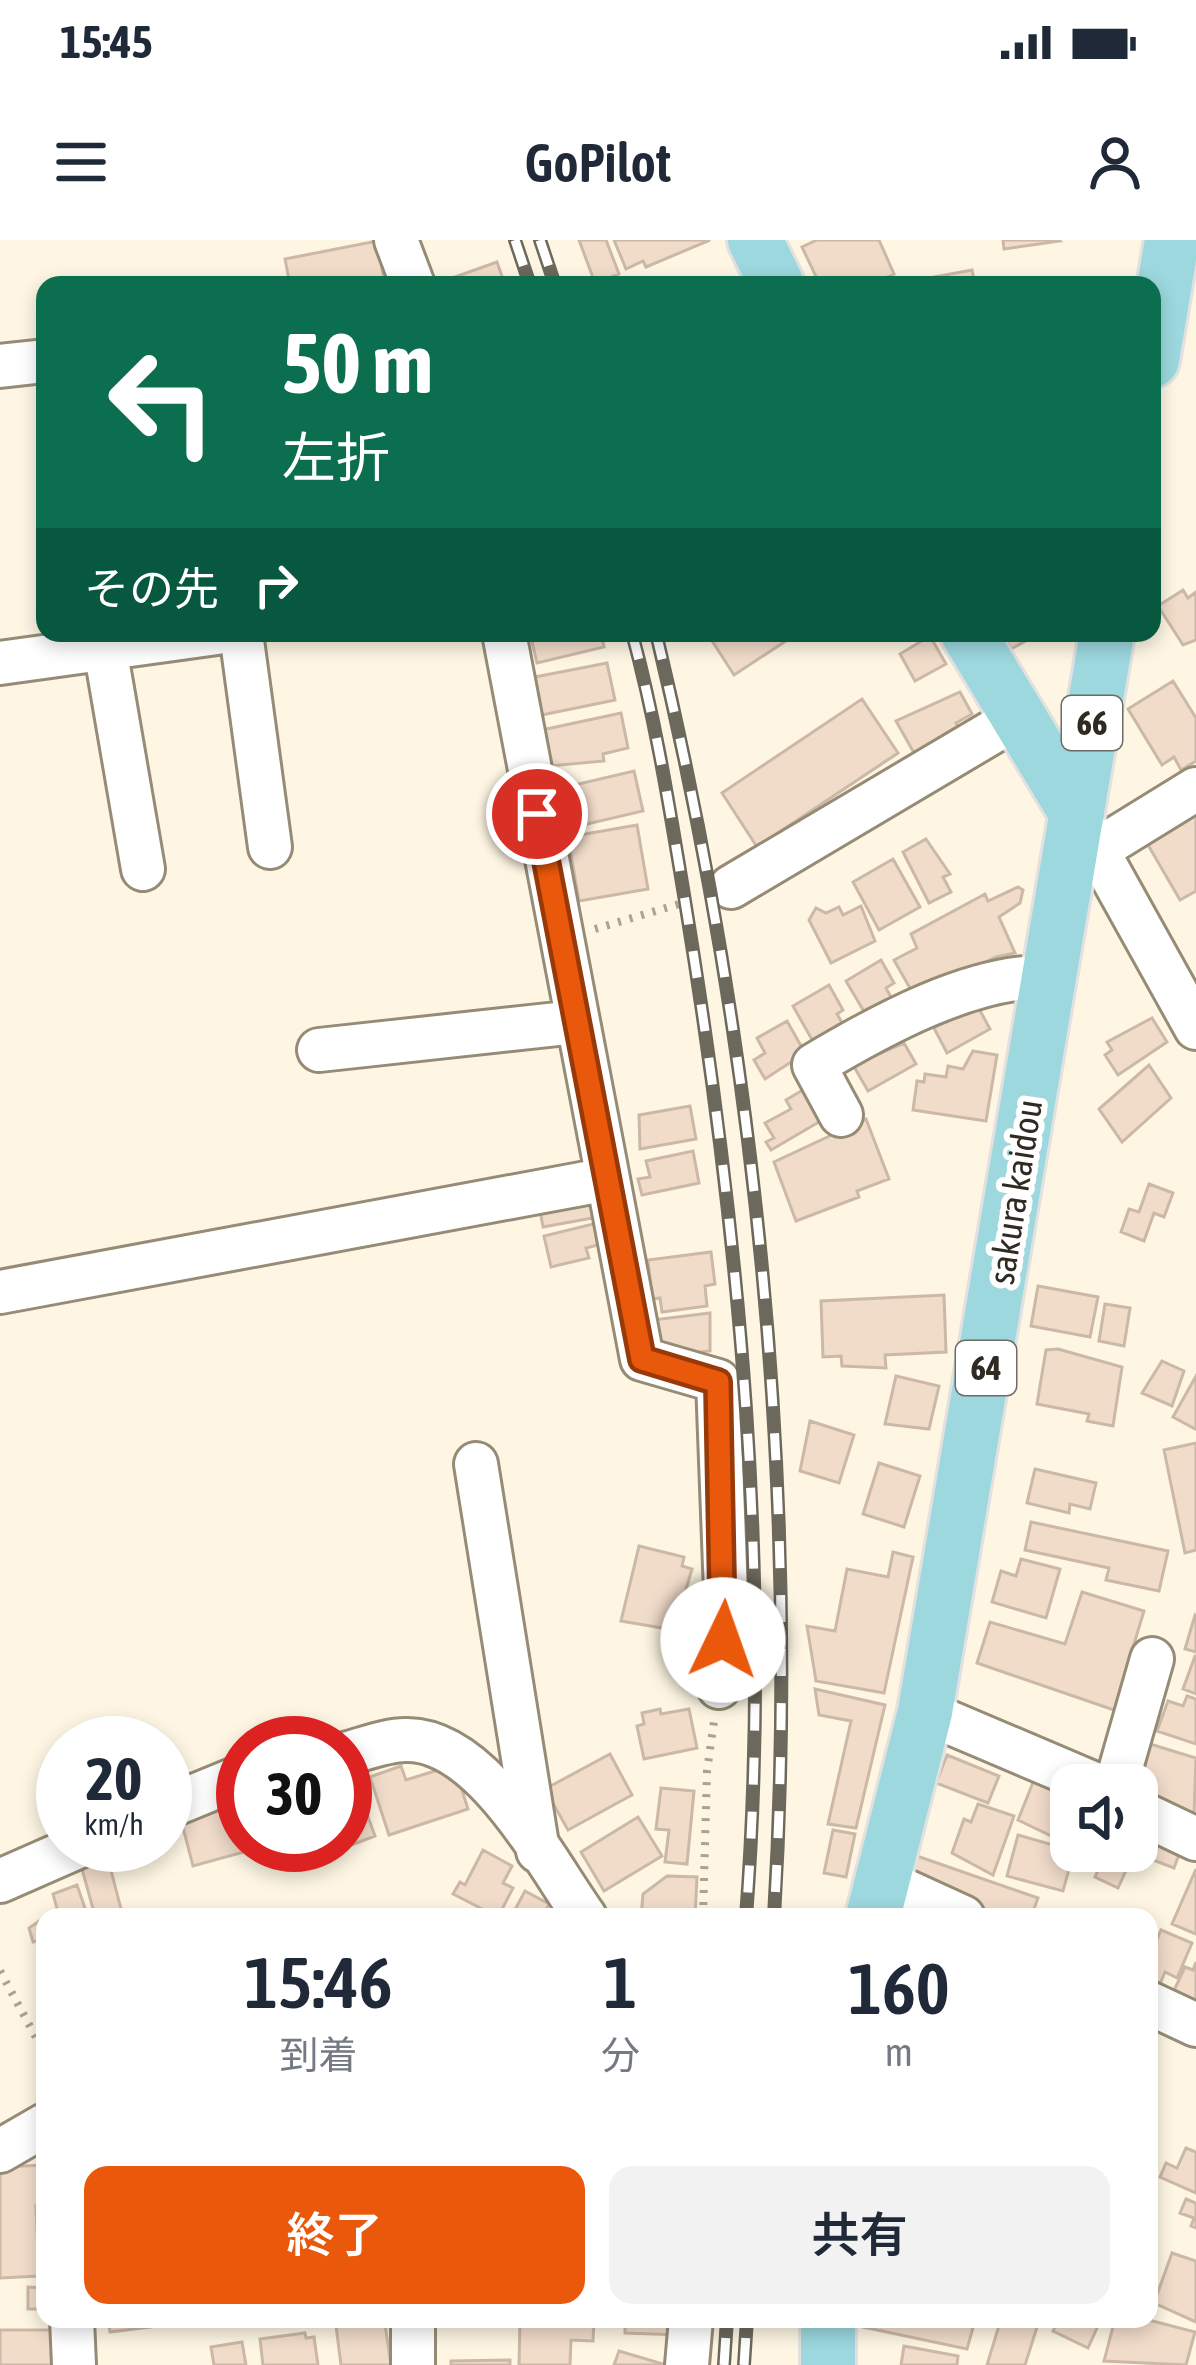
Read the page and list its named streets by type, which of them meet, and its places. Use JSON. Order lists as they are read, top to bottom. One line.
{"streets":{"main road":["66","sakura kaidou","64"]},"crossings":[["66","sakura kaidou"]],"page":{"status":"15:45","header":"GoPilot","turn":["50 m","左折"],"then":"その先","speed":"20 km/h","limit":"30","eta":["15:46","到着","1","分","160","m"],"buttons":["終了","共有"]}}
